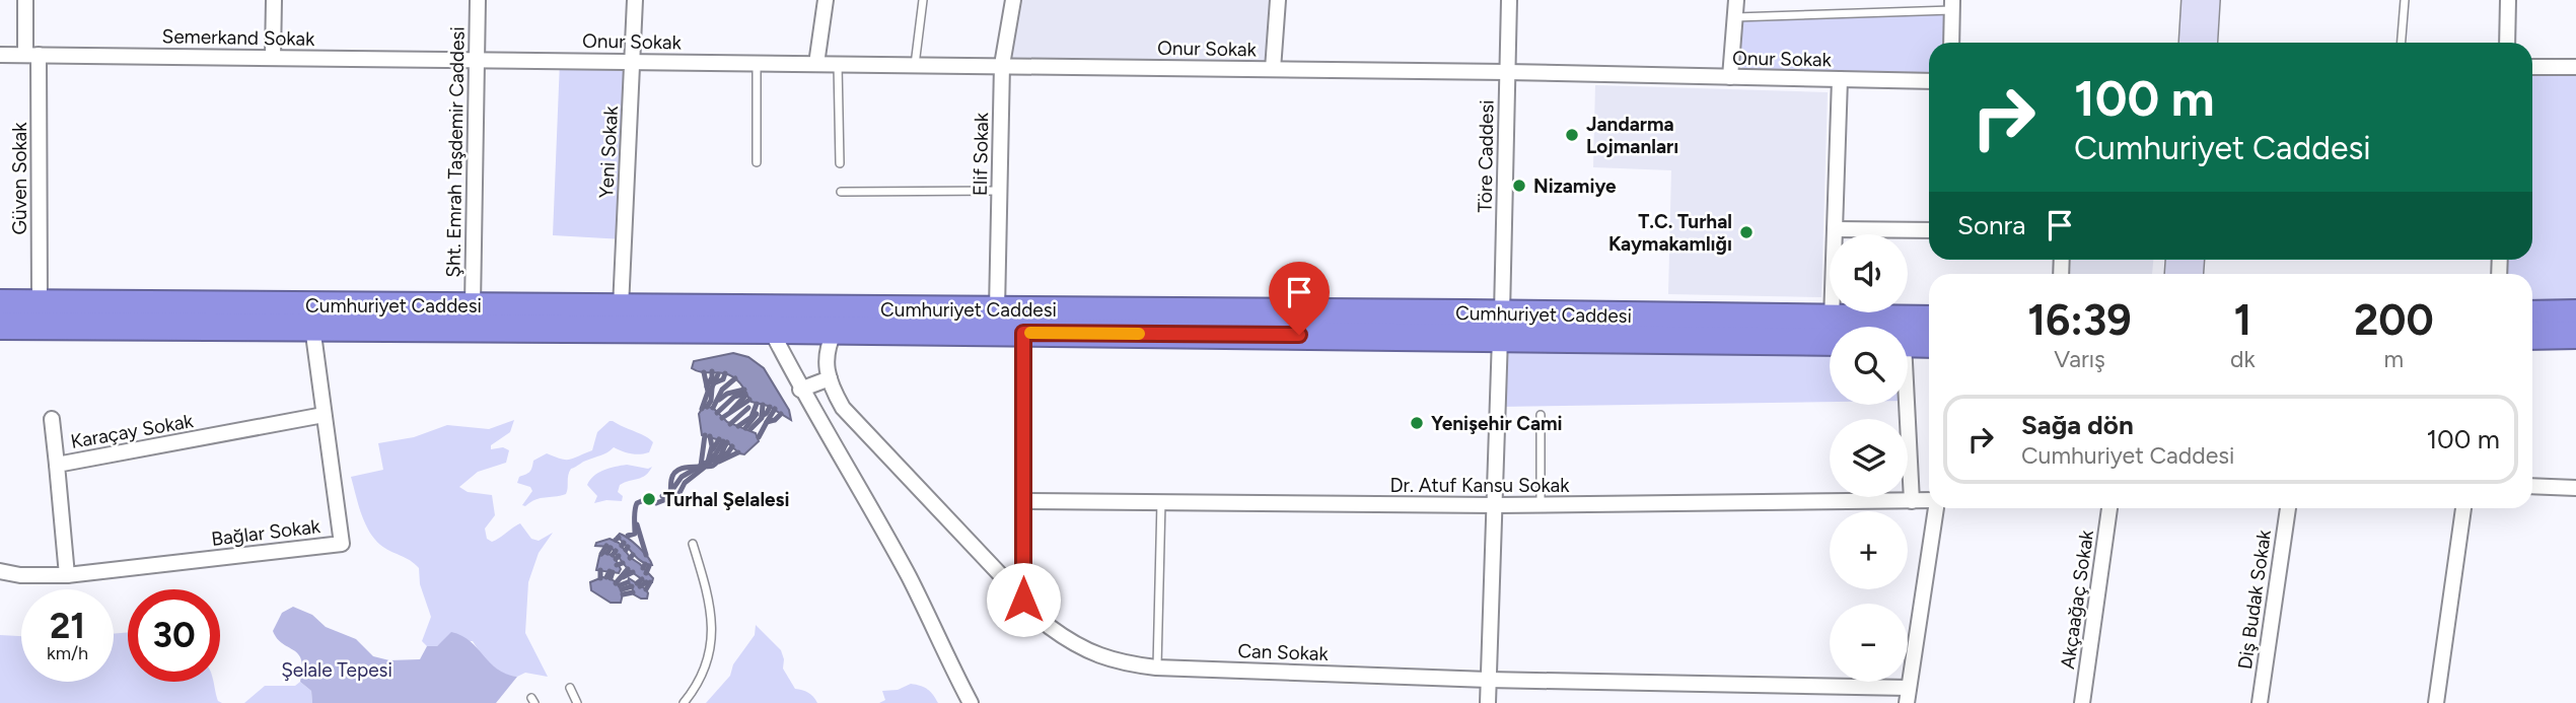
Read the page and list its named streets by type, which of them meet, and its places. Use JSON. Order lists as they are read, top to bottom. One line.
{"streets":{"highway":["Cumhuriyet Caddesi"],"street":["Semerkand Sokak","Onur Sokak","Şht. Emrah Taşdemir Caddesi","Yeni Sokak","Elif Sokak","Töre Caddesi","Güven Sokak","Karaçay Sokak","Dr. Atuf Kansu Sokak","Bağlar Sokak","Akçaağaç Sokak","Diş Budak Sokak","Can Sokak"]},"crossings":[["Semerkand Sokak","Onur Sokak"],["Semerkand Sokak","Şht. Emrah Taşdemir Caddesi"],["Semerkand Sokak","Güven Sokak"],["Onur Sokak","Şht. Emrah Taşdemir Caddesi"],["Onur Sokak","Yeni Sokak"],["Onur Sokak","Elif Sokak"],["Onur Sokak","Töre Caddesi"],["Şht. Emrah Taşdemir Caddesi","Cumhuriyet Caddesi"],["Yeni Sokak","Cumhuriyet Caddesi"],["Elif Sokak","Cumhuriyet Caddesi"],["Töre Caddesi","Cumhuriyet Caddesi"],["Töre Caddesi","Dr. Atuf Kansu Sokak"],["Töre Caddesi","Can Sokak"],["Güven Sokak","Cumhuriyet Caddesi"],["Cumhuriyet Caddesi","Bağlar Sokak"],["Cumhuriyet Caddesi","Can Sokak"],["Karaçay Sokak","Bağlar Sokak"]],"parks":["Şelale Tepesi"],"places":["Jandarma Lojmanları","Nizamiye","T.C. Turhal Kaymakamlığı","Yenişehir Cami","Turhal Şelalesi"],"page":{"turn":["100 m","Cumhuriyet Caddesi"],"then":"Sonra","map_buttons":["+","−"],"eta":["16:39","Varış","1","dk","200","m"],"list":[{"name":"Sağa dön","note":"Cumhuriyet Caddesi","value":"100 m"}],"speed":"21 km/h","limit":"30"}}
